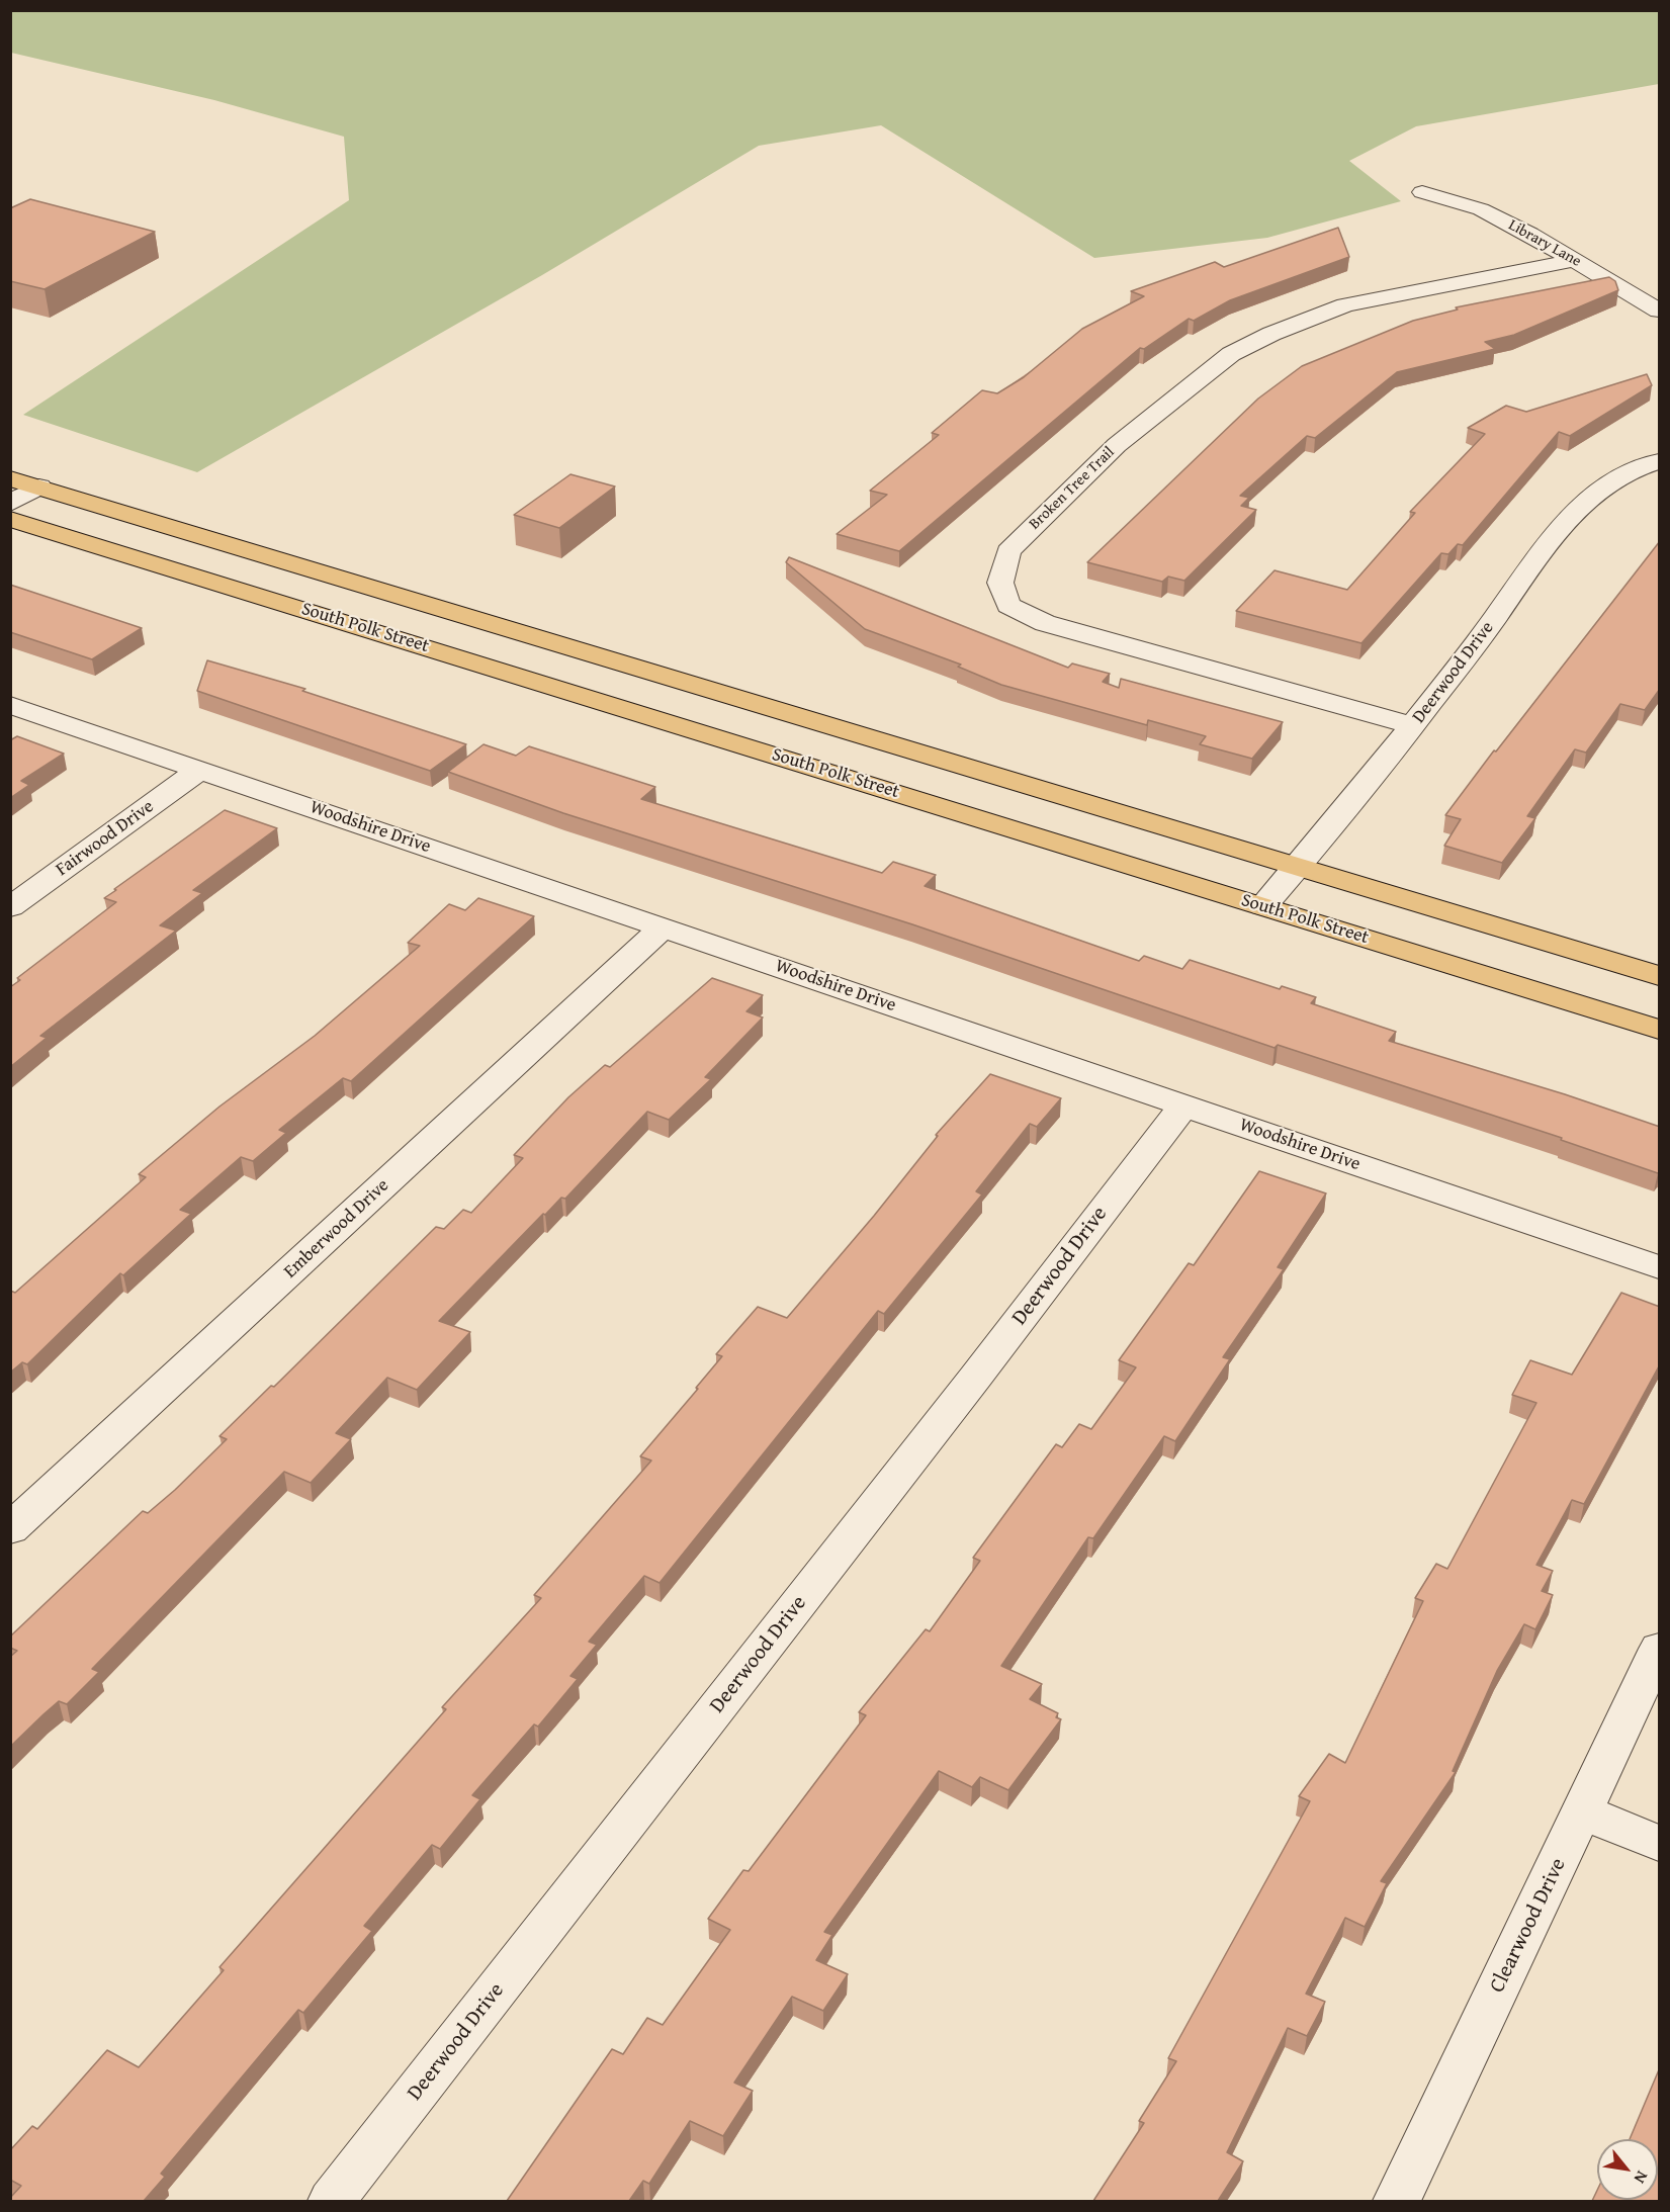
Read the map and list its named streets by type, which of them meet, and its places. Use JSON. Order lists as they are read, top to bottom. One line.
{"streets":{"main road":["South Polk Street"],"street":["Library Lane","Broken Tree Trail","Deerwood Drive","Woodshire Drive","Fairwood Drive","Emberwood Drive","Clearwood Drive"]},"crossings":[["Library Lane","Broken Tree Trail"],["Broken Tree Trail","Deerwood Drive"],["South Polk Street","Deerwood Drive"],["Deerwood Drive","Woodshire Drive"],["Woodshire Drive","Fairwood Drive"],["Woodshire Drive","Emberwood Drive"]],"north":"bottom right"}
